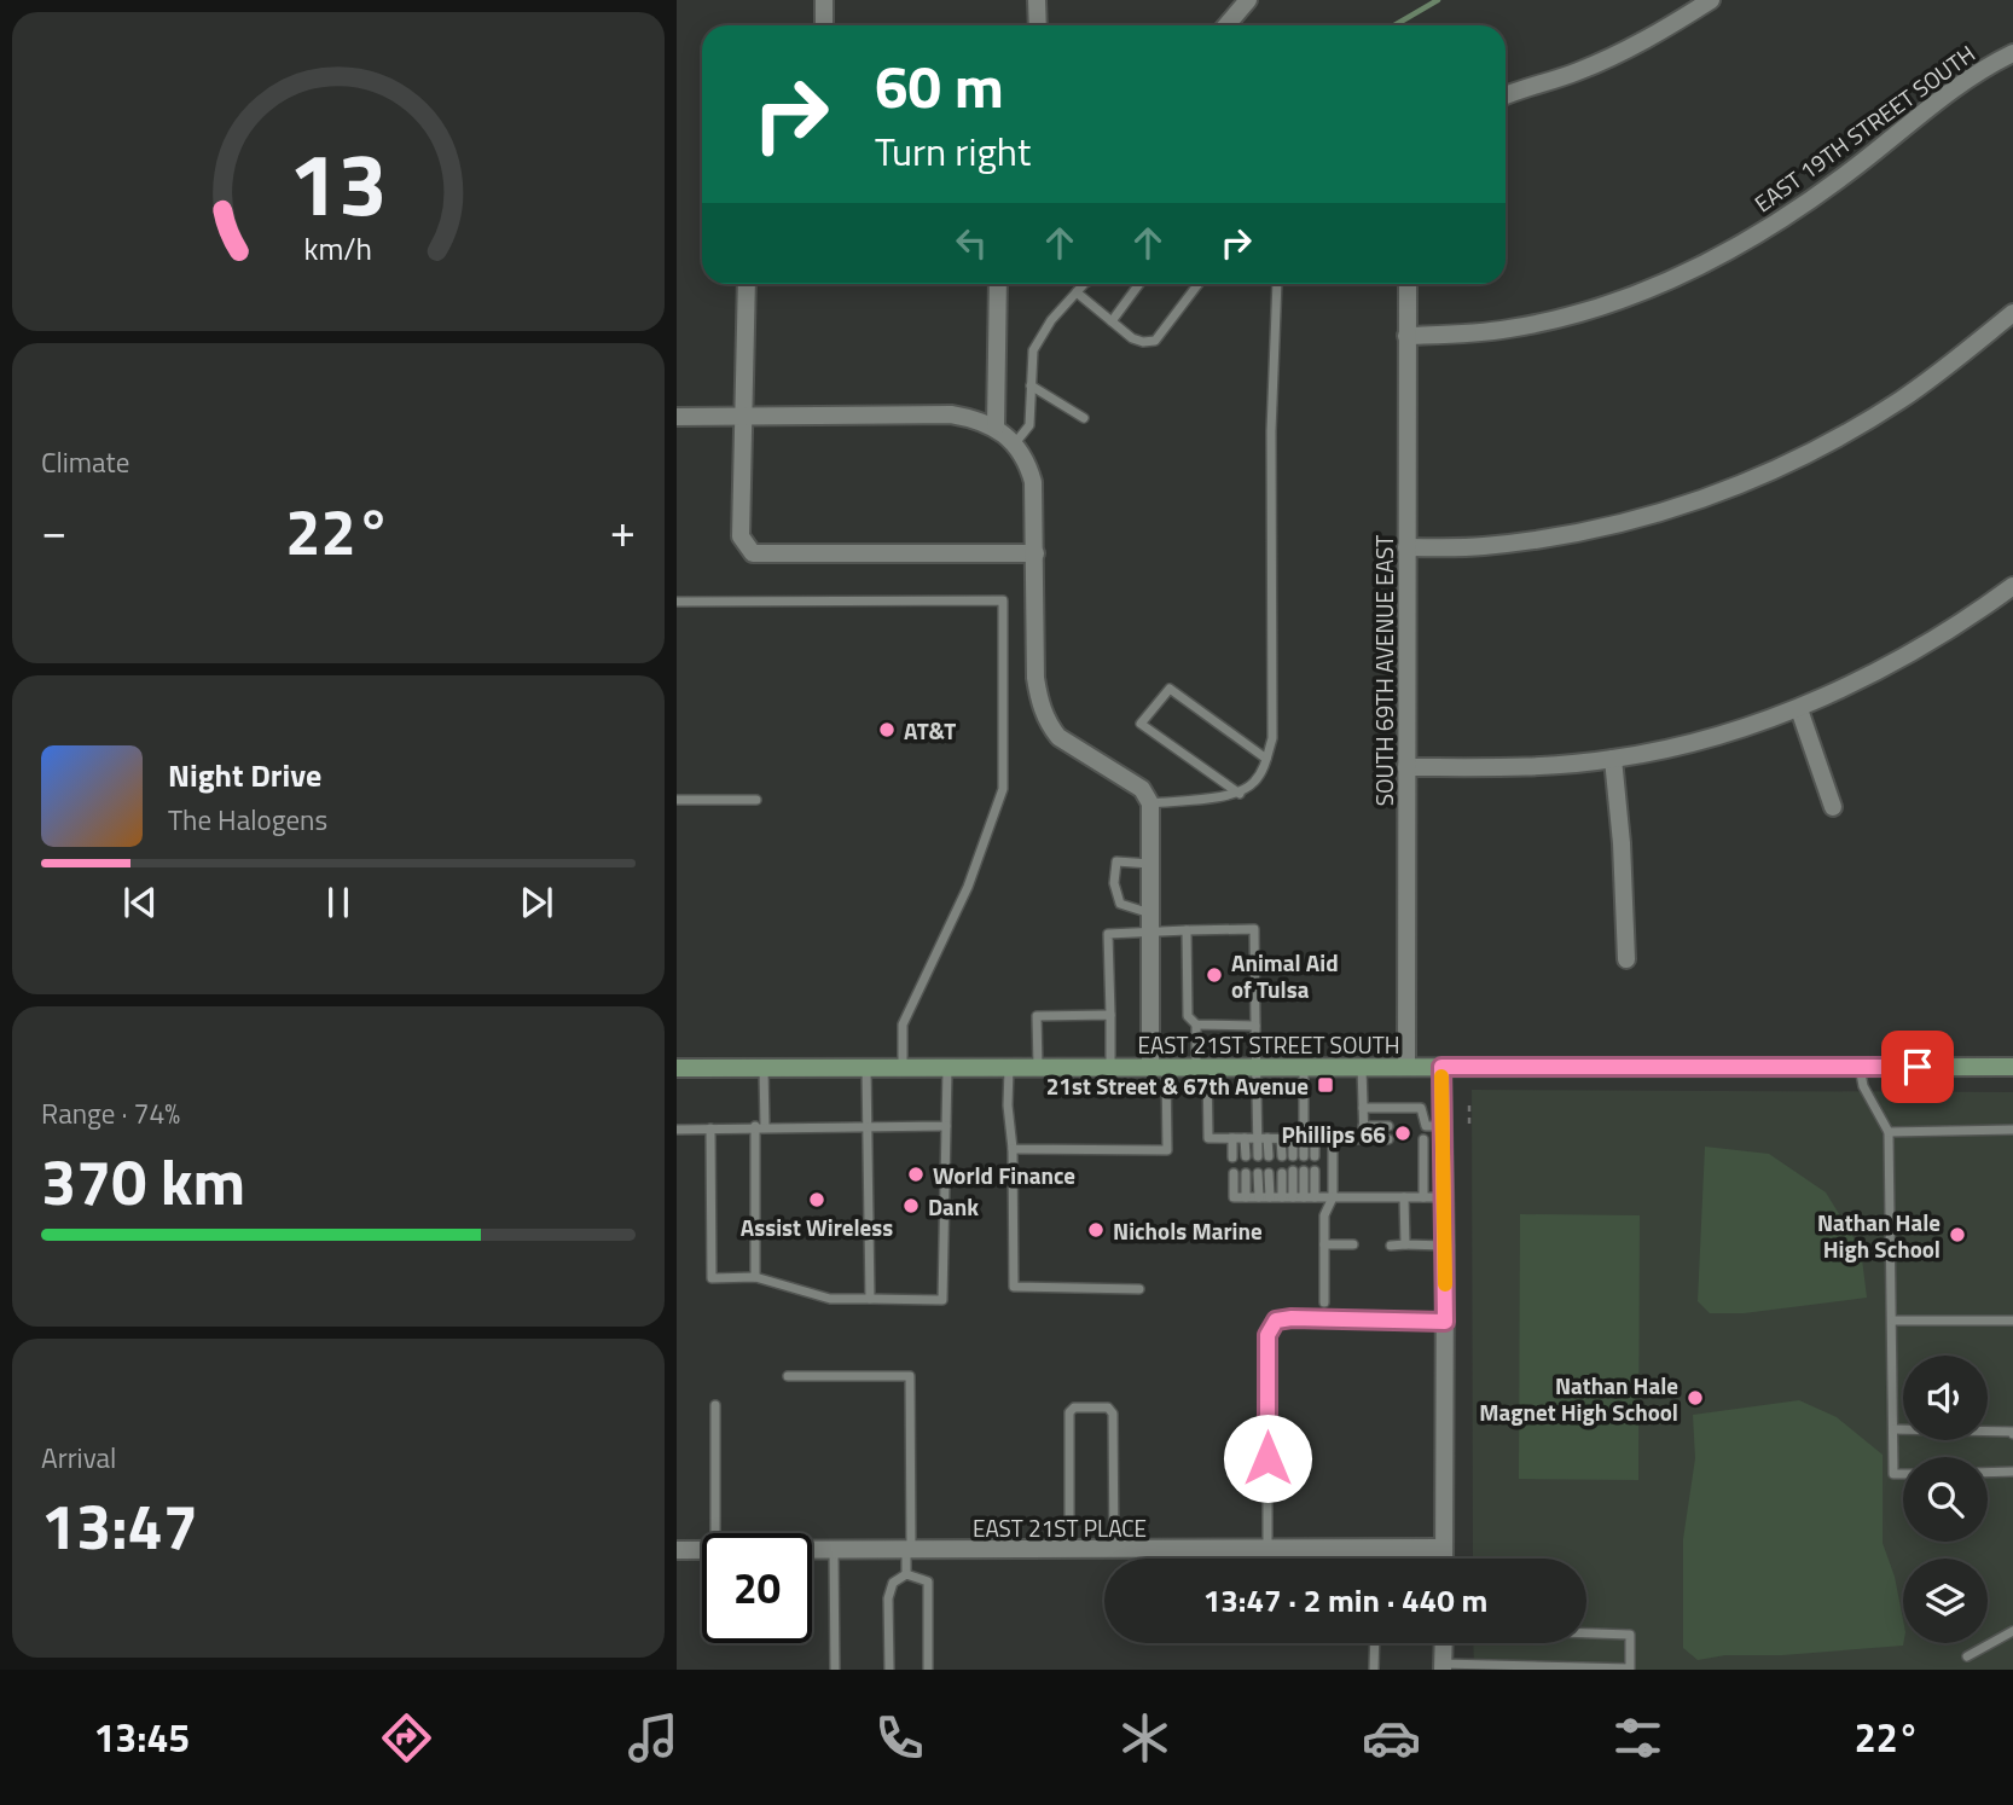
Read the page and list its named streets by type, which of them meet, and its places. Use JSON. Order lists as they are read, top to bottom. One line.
{"streets":{"main road":["EAST 21ST STREET SOUTH"],"street":["EAST 19TH STREET SOUTH","SOUTH 69TH AVENUE EAST","EAST 21ST PLACE"]},"crossings":[["EAST 19TH STREET SOUTH","SOUTH 69TH AVENUE EAST"],["SOUTH 69TH AVENUE EAST","EAST 21ST STREET SOUTH"]],"places":{"other":["AT&T","Animal Aid of Tulsa","Phillips 66","World Finance","Assist Wireless","Dank","Nichols Marine","Nathan Hale High School","Nathan Hale Magnet High School"],"transit":["21st Street & 67th Avenue"]},"page":{"turn":["60 m","Turn right"],"tile":["Climate",["Range · 74%","370 km"],["Arrival","13:47"]],"heat":["−","22°","+"],"song":["Night Drive","The Halogens"],"limit":"20","trip":"13:47 · 2 min · 440 m","tabs":["13:45","22°"],"gauge":["13","km/h"]}}
